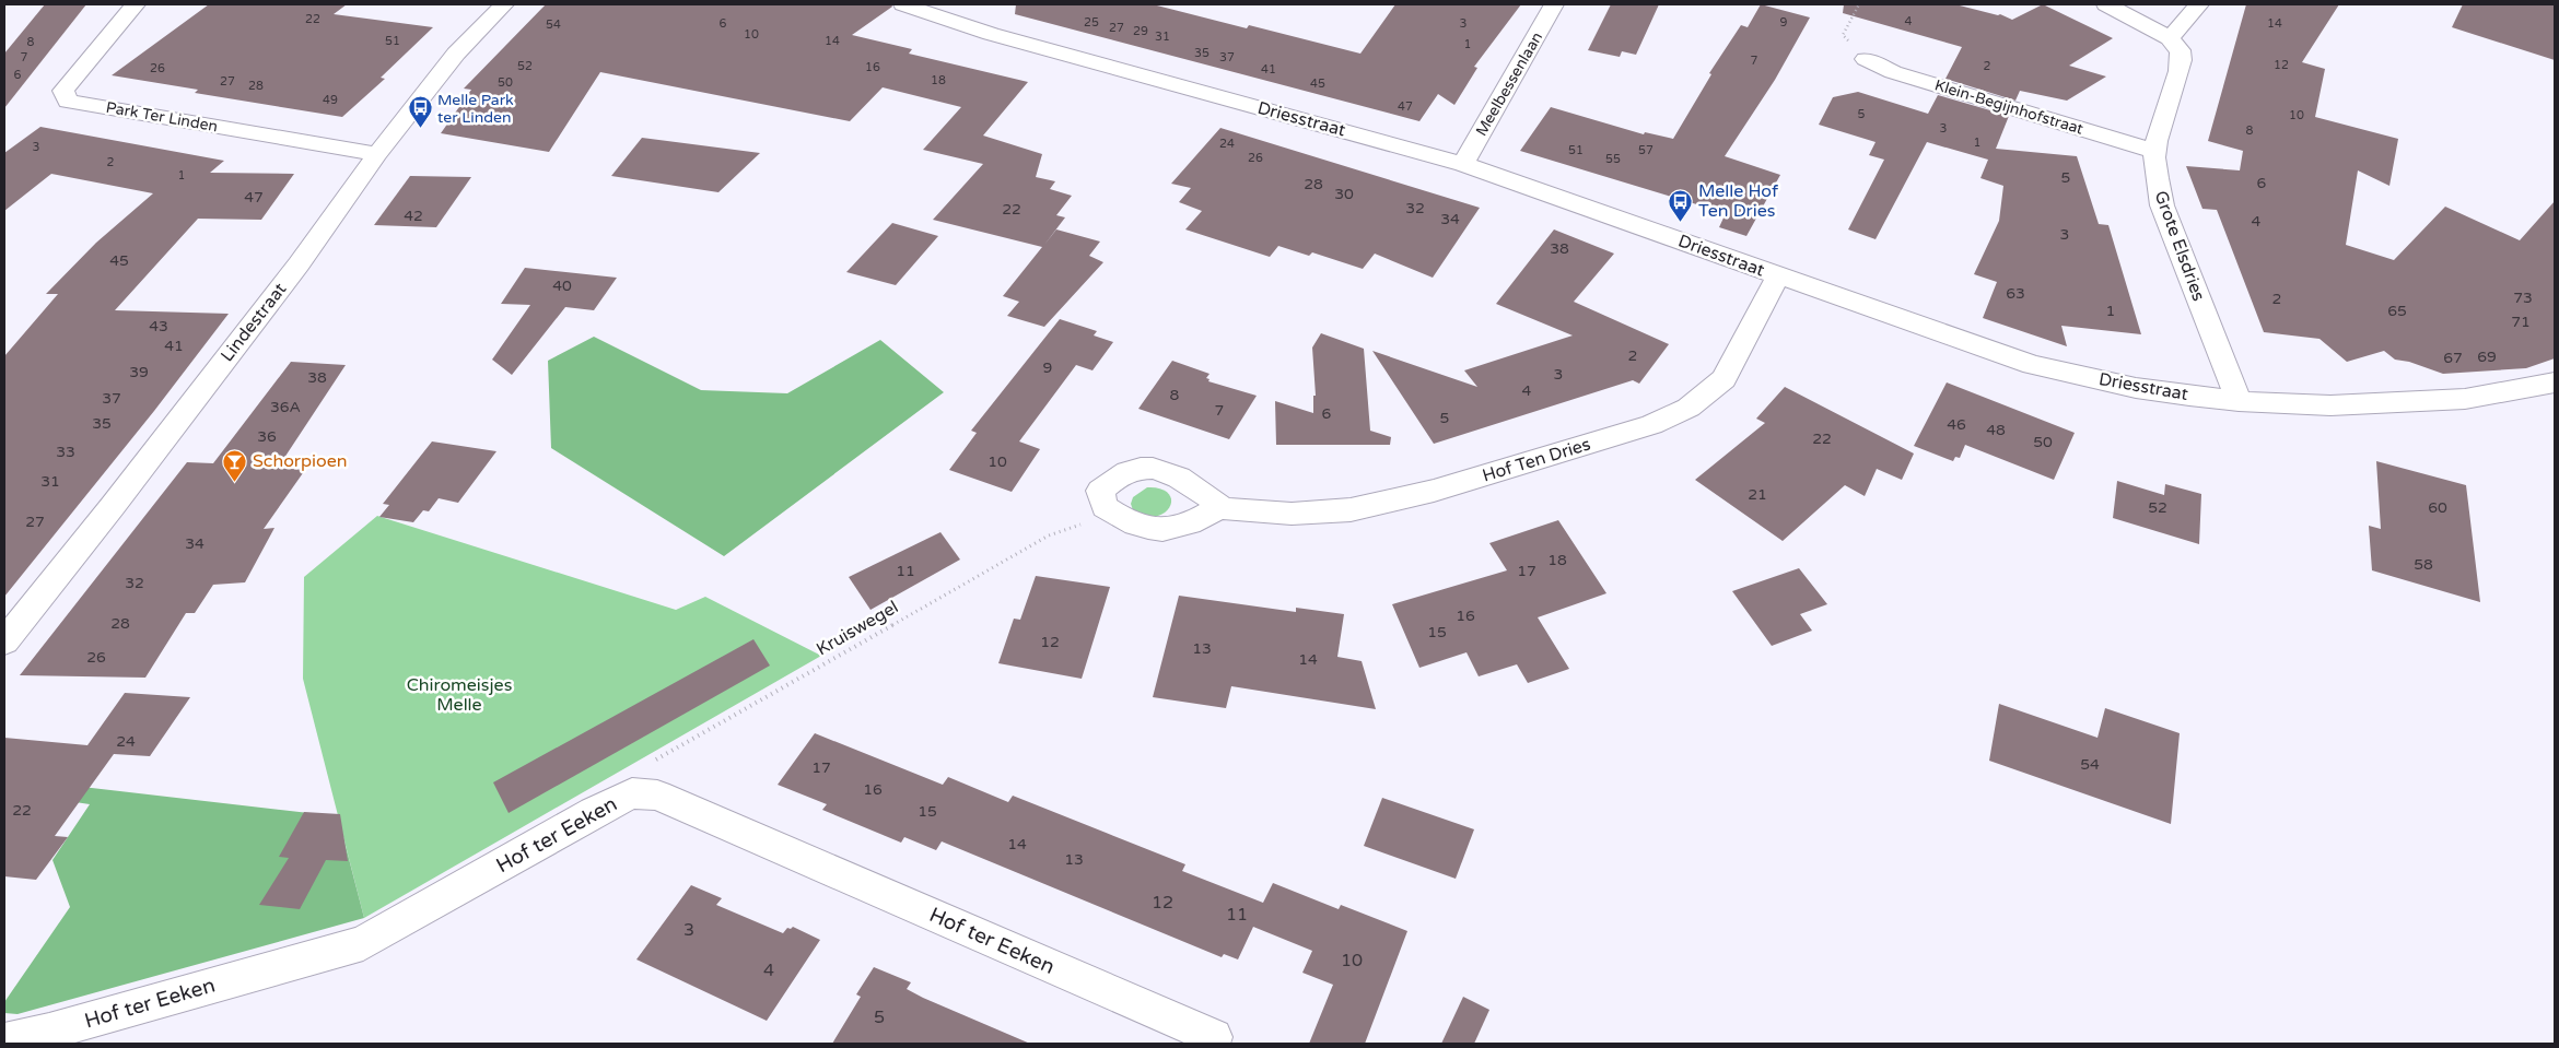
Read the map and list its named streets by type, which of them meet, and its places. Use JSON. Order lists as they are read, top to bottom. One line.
{"streets":{"street":["Meelbessenlaan","Klein-Begijnhofstraat","Park Ter Linden","Driesstraat","Grote Elsdries","Lindestraat","Hof Ten Dries","Hof ter Eeken"],"path":["Kruiswegel"]},"crossings":[["Meelbessenlaan","Driesstraat"],["Klein-Begijnhofstraat","Grote Elsdries"],["Park Ter Linden","Lindestraat"],["Driesstraat","Grote Elsdries"],["Driesstraat","Hof Ten Dries"],["Kruiswegel","Hof ter Eeken"]],"parks":["Chiromeisjes Melle"],"places":{"bus stop":["Melle Park ter Linden","Melle Hof Ten Dries"],"bar":["Schorpioen"]},"house_numbers":["22","4","25","9","6","3","14","54","27","29","10","31","51","14","8","1","35","7","37","7","12","52","2","16","26","41","6","18","27","50","45","28","49","47","5","10","3","8","1","24","3","51","57","26","55","2","1","5","6","28","30","47","32","22","42","34","4","3","38","45","40","63","73","2","1","65","71","43","41","2","69","67","9","39","3","38","4","8","37","36A","7","6","5","35","46","48","36","22","50","33","10","31","21","52","60","27","34","18","58","11","17","32","16","28","15","12","13","26","14","24","54","17","16","22","15","14","13","12","11","3","10","4","5"]}
